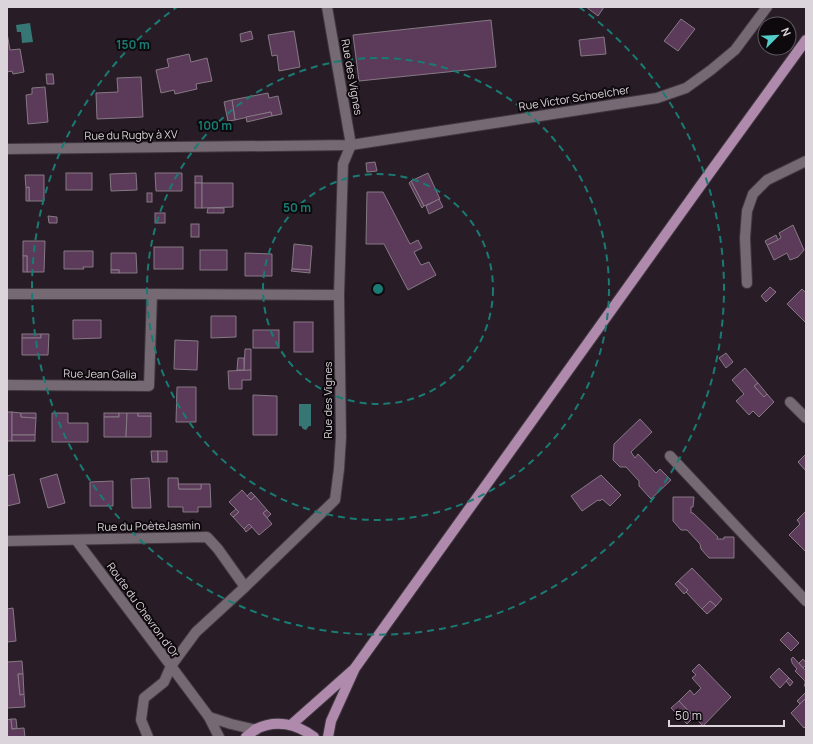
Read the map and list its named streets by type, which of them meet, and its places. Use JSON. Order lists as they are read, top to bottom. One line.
{"streets":{"street":["Rue des Vignes","Rue Victor Schoelcher","Rue du Rugby à XV","Rue Jean Galia","Rue du PoèteJasmin","Route du Chevron d'Or"]},"crossings":[["Rue des Vignes","Rue Victor Schoelcher"],["Rue des Vignes","Rue du Rugby à XV"],["Rue des Vignes","Rue du PoèteJasmin"],["Rue des Vignes","Route du Chevron d'Or"],["Rue Victor Schoelcher","Rue du Rugby à XV"],["Rue du PoèteJasmin","Route du Chevron d'Or"]],"scale_bar":"50 m","north":"top right","rings":["150 m","100 m","50 m"]}
